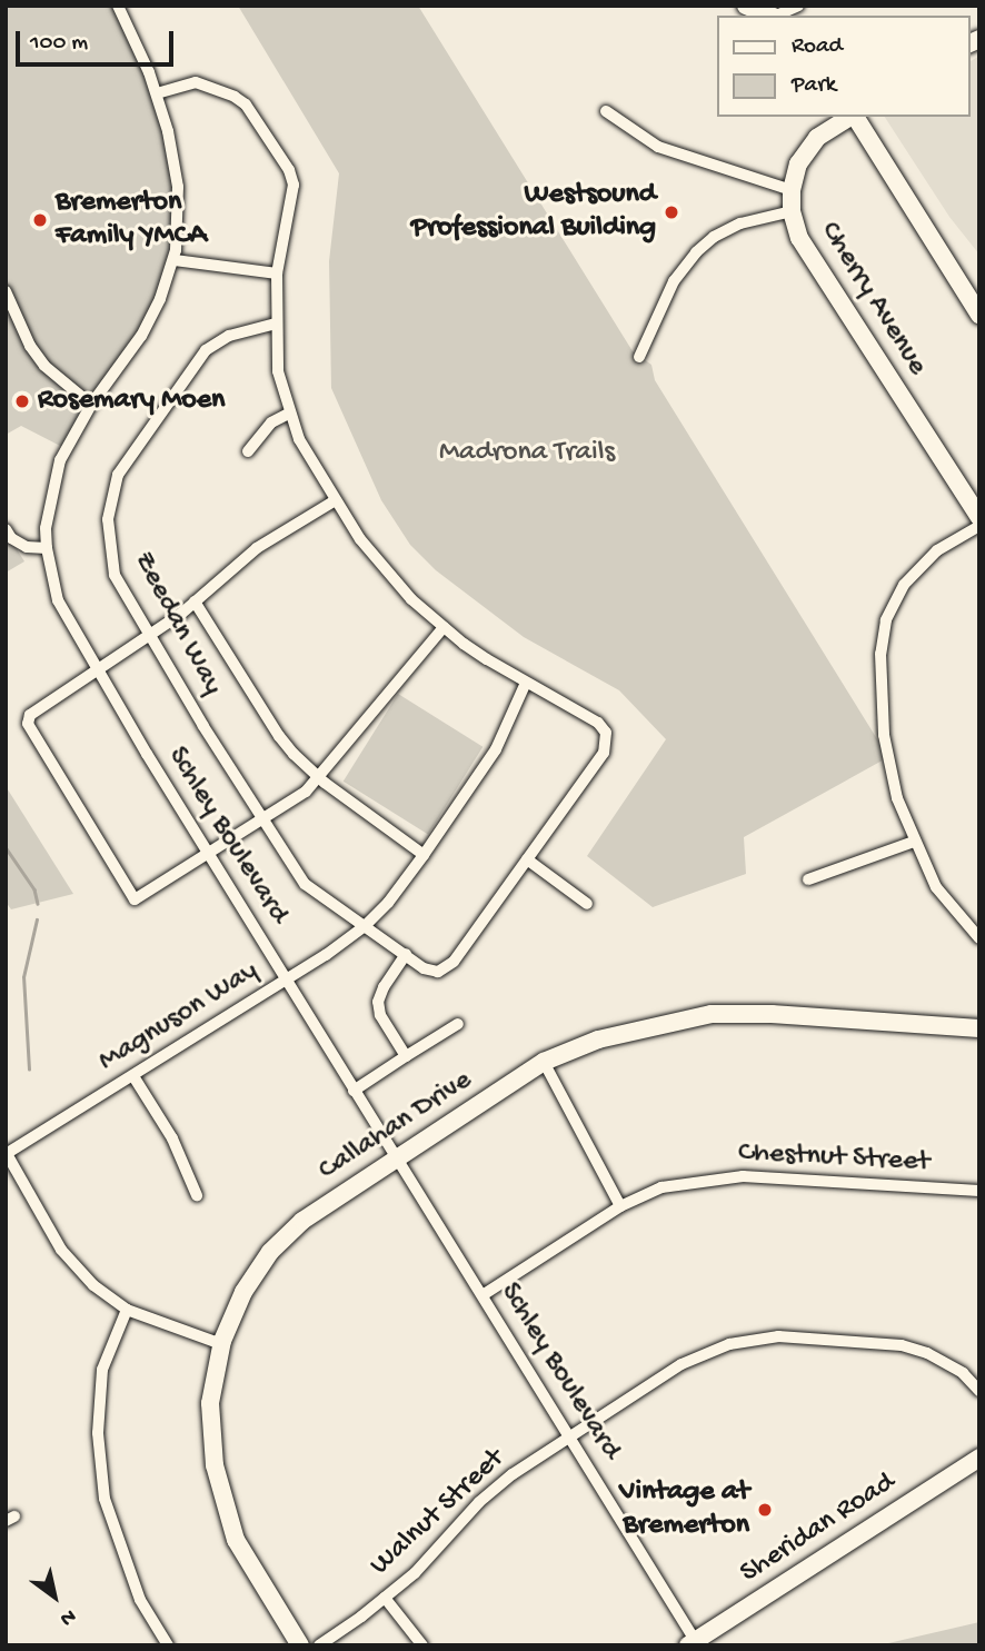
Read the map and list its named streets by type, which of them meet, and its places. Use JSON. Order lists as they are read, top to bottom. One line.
{"streets":{"street":["Cherry Avenue","Zeedan Way","Schley Boulevard","Magnuson Way","Callahan Drive","Chestnut Street","Walnut Street","Sheridan Road"]},"crossings":[["Zeedan Way","Magnuson Way"],["Schley Boulevard","Magnuson Way"],["Schley Boulevard","Callahan Drive"],["Schley Boulevard","Chestnut Street"],["Schley Boulevard","Walnut Street"],["Schley Boulevard","Sheridan Road"]],"parks":["Madrona Trails"],"places":["Westsound Professional Building","Bremerton Family YMCA","Rosemary Moen","Vintage at Bremerton"],"legend":["Road","Park"],"scale_bar":"100 m","north":"bottom right"}
